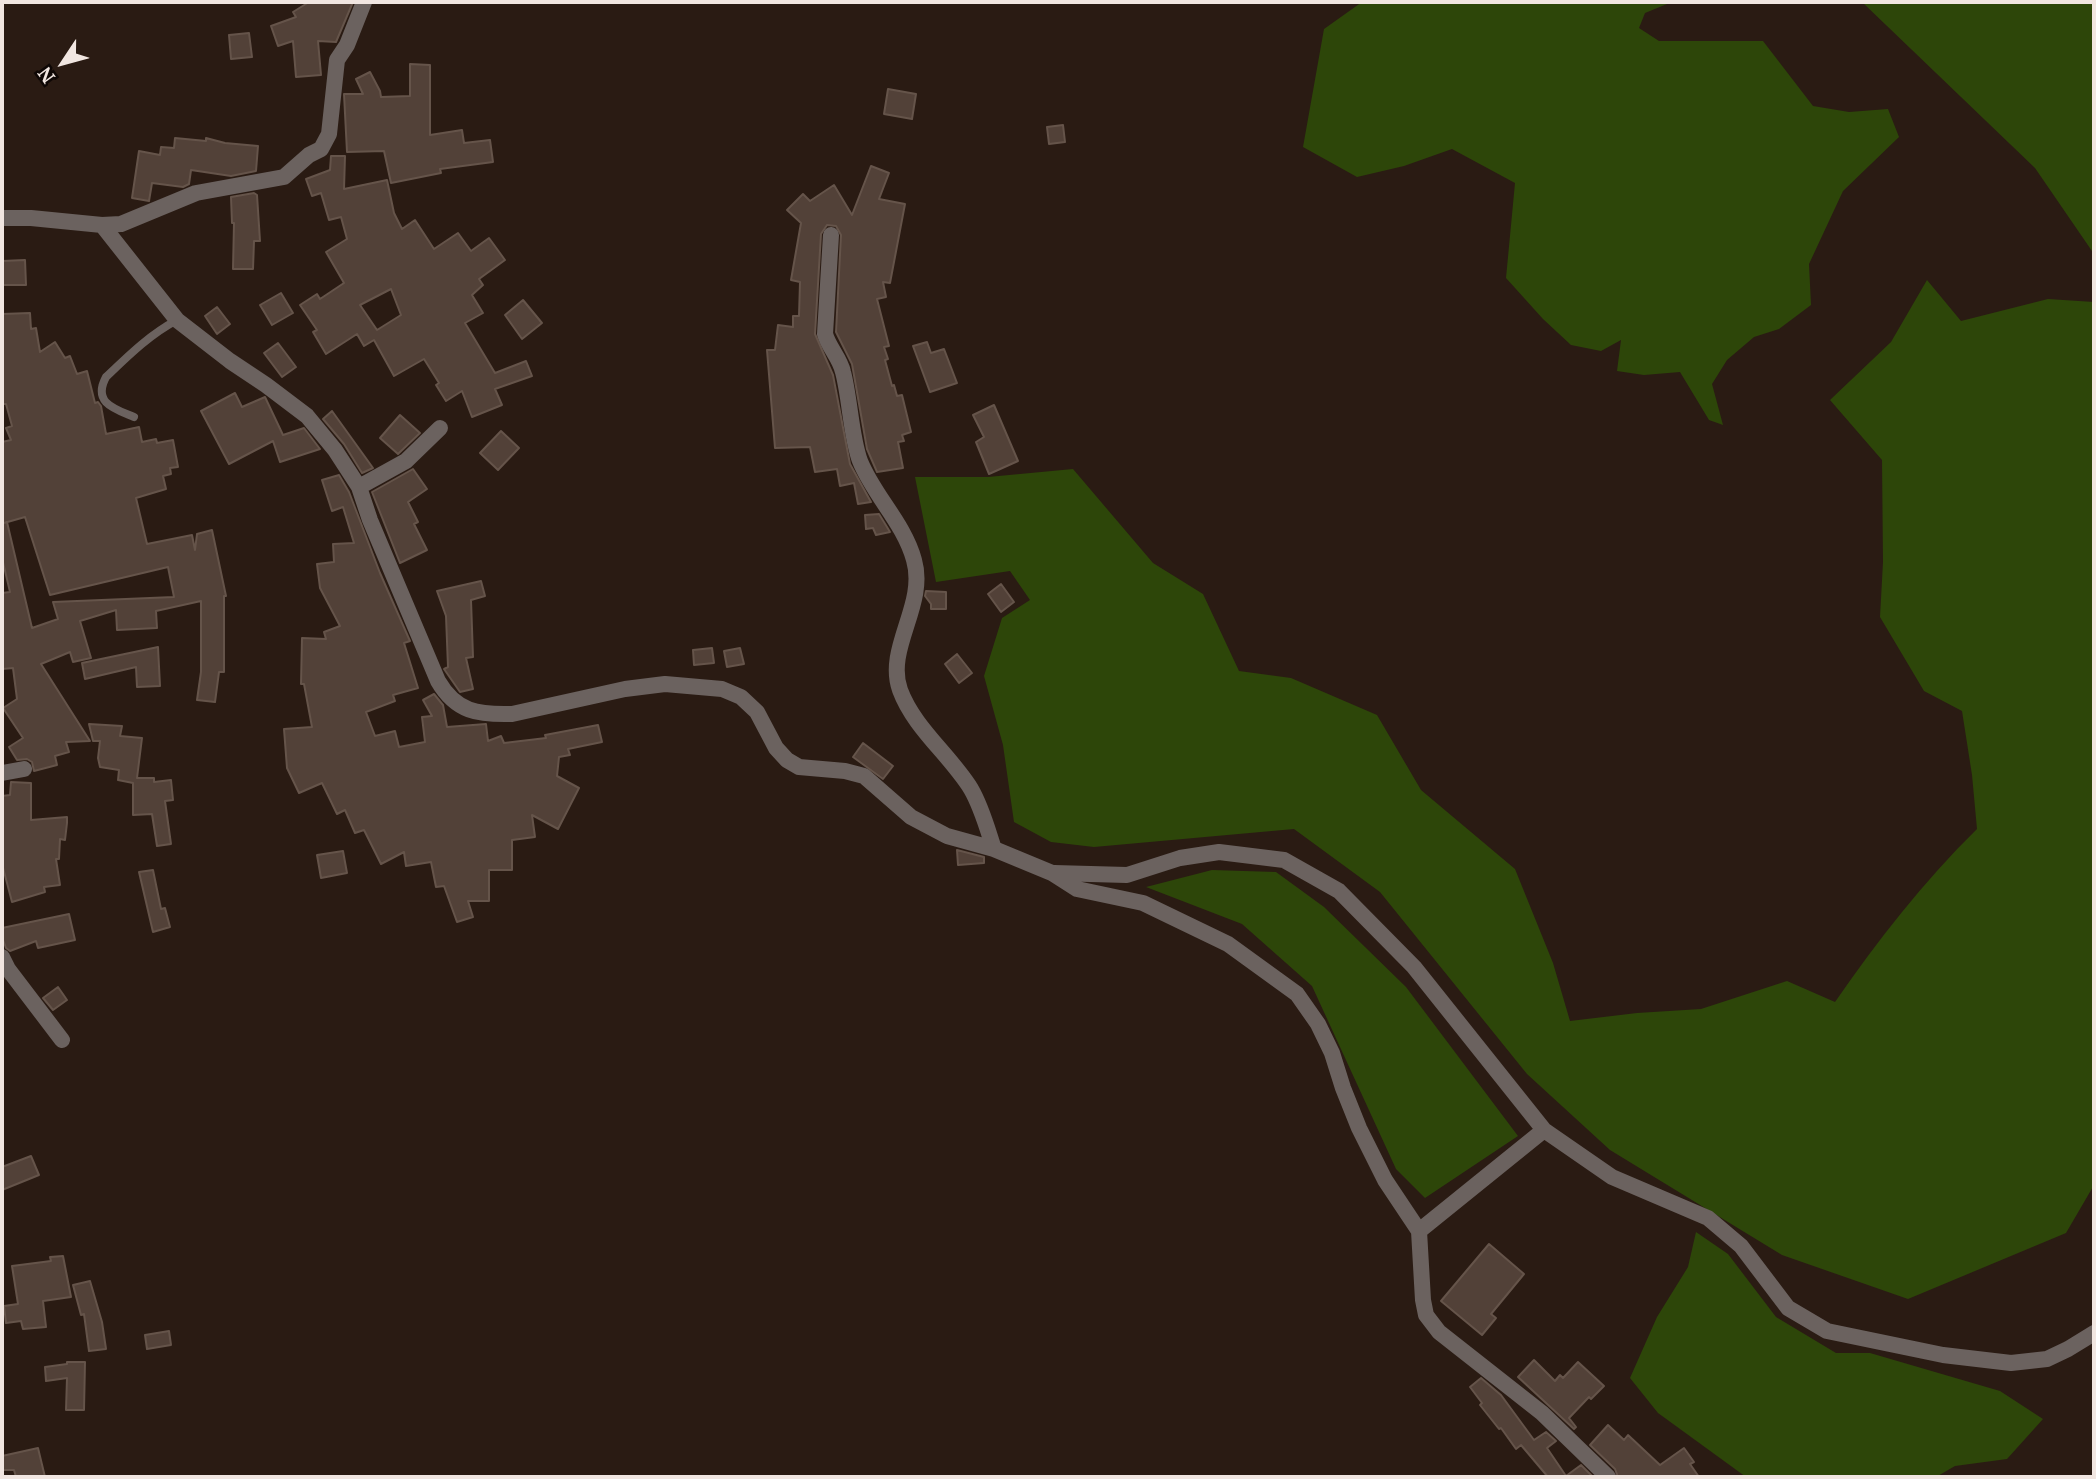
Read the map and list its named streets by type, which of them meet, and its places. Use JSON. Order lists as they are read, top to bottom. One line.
{"north":"bottom left"}
